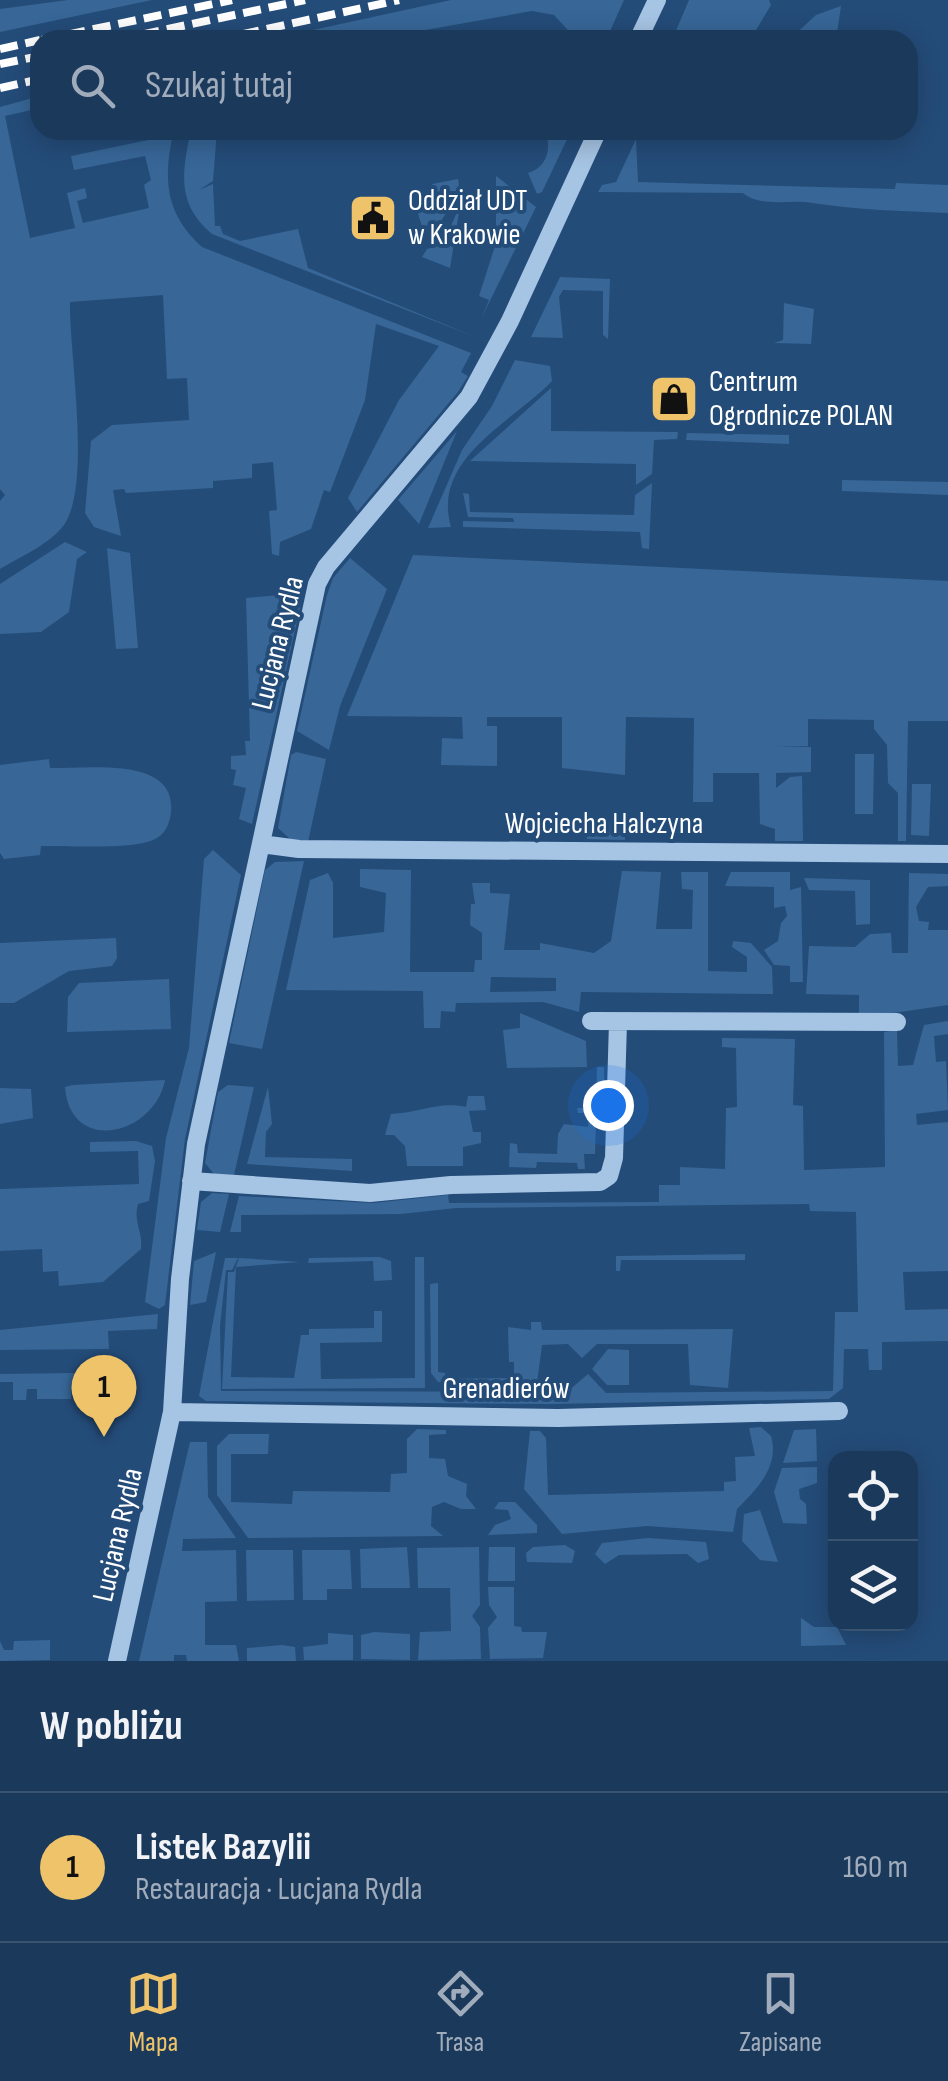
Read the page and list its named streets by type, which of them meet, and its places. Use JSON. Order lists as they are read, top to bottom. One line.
{"streets":{"street":["Lucjana Rydla","Wojciecha Halczyna","Grenadierów"]},"crossings":[["Lucjana Rydla","Wojciecha Halczyna"],["Lucjana Rydla","Grenadierów"]],"places":{"public building":["Oddział UDT w Krakowie"],"shop":["Centrum Ogrodnicze POLAN"]},"page":{"search":"Szukaj tutaj","pins":"1","heading":"W pobliżu","list":[{"mark":"1","name":"Listek Bazylii","note":"Restauracja · Lucjana Rydla","value":"160 m"}],"nav":["Mapa","Trasa","Zapisane"]}}
